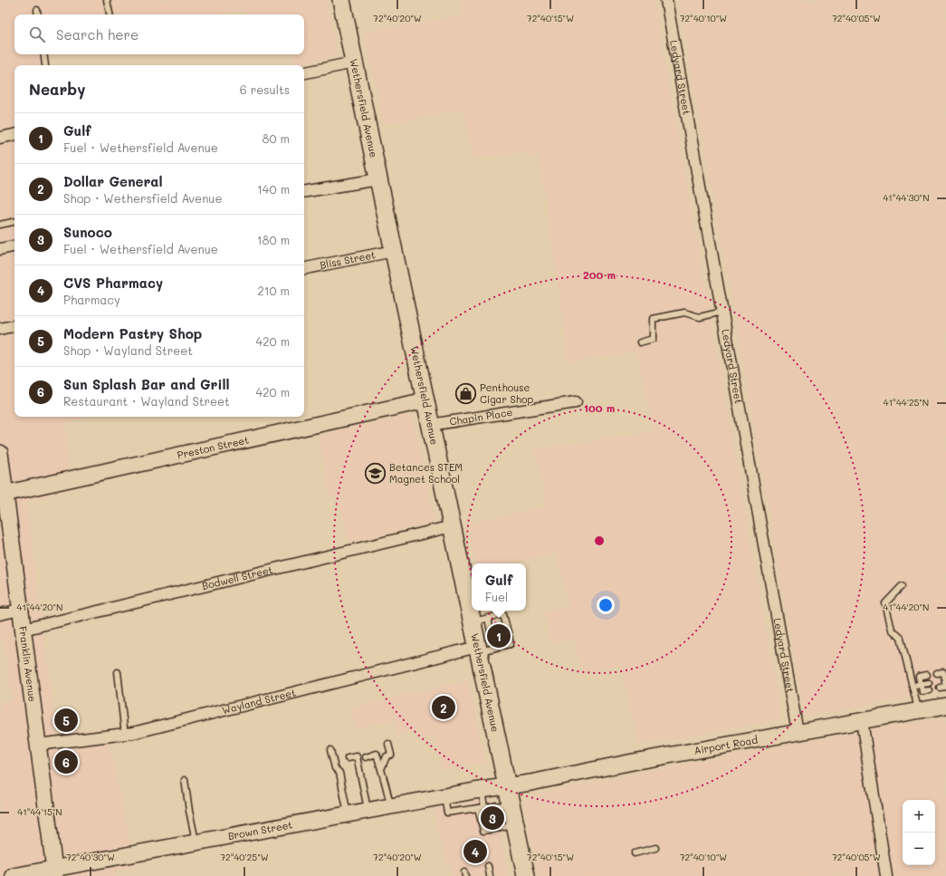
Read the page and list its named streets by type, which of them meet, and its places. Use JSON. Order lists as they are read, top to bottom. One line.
{"streets":{"main road":["Wethersfield Avenue","Preston Street","Franklin Avenue","Airport Road","Brown Street"],"street":["Ledyard Street","Bliss Street","Chapin Place","Bodwell Street","Wayland Street"]},"crossings":[["Ledyard Street","Airport Road"],["Wethersfield Avenue","Bliss Street"],["Wethersfield Avenue","Chapin Place"],["Wethersfield Avenue","Preston Street"],["Wethersfield Avenue","Bodwell Street"],["Wethersfield Avenue","Wayland Street"],["Wethersfield Avenue","Airport Road"],["Wethersfield Avenue","Brown Street"],["Preston Street","Franklin Avenue"],["Bodwell Street","Franklin Avenue"],["Franklin Avenue","Wayland Street"],["Franklin Avenue","Brown Street"],["Airport Road","Brown Street"]],"places":{"shop":["Penthouse Cigar Shop"],"school or university":["Betances STEM Magnet School"]},"page":{"search":"Search here","heading":["Nearby","6 results"],"list":[{"mark":"1","name":"Gulf","note":"Fuel · Wethersfield Avenue","value":"80 m"},{"mark":"2","name":"Dollar General","note":"Shop · Wethersfield Avenue","value":"140 m"},{"mark":"3","name":"Sunoco","note":"Fuel · Wethersfield Avenue","value":"180 m"},{"mark":"4","name":"CVS Pharmacy","note":"Pharmacy","value":"210 m"},{"mark":"5","name":"Modern Pastry Shop","note":"Shop · Wayland Street","value":"420 m"},{"mark":"6","name":"Sun Splash Bar and Grill","note":"Restaurant · Wayland Street","value":"420 m"}],"popup":["Gulf","Fuel"],"pins":["1","2","5","6","3","4"],"map_buttons":["+","−"]},"coordinates":["72°40'20\"W","72°40'15\"W","72°40'10\"W","72°40'05\"W","41°44'30\"N","41°44'25\"N","41°44'20\"N","41°44'15\"N","72°40'30\"W","72°40'25\"W"],"rings":["200 m","100 m"]}
